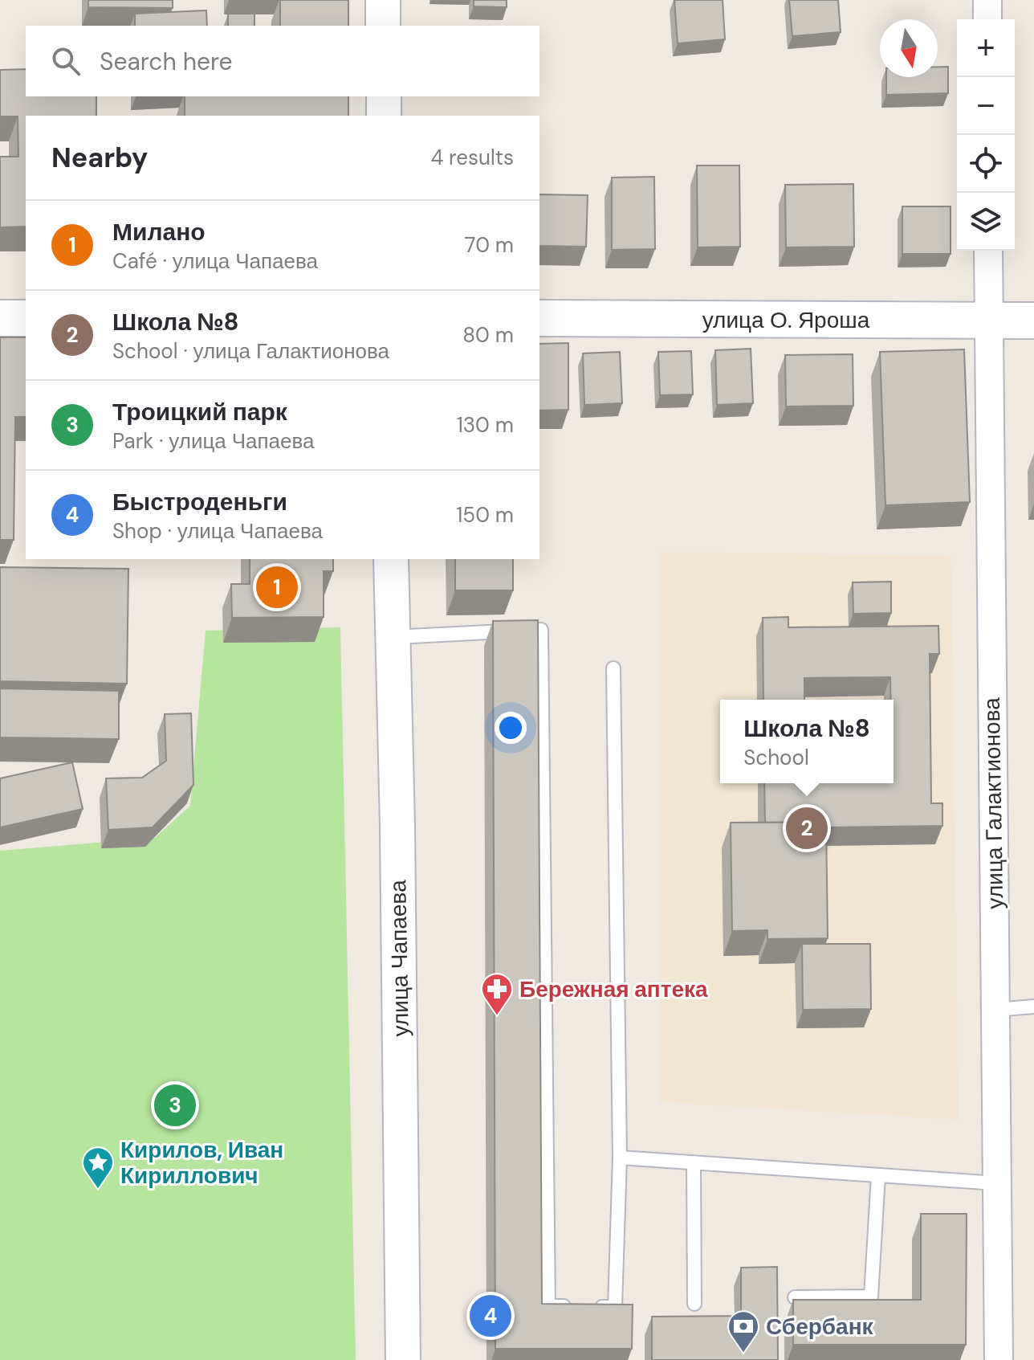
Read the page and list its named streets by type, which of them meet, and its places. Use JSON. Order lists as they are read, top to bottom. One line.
{"streets":{"main road":["улица О. Яроша"],"street":["улица Галактионова","улица Чапаева"]},"crossings":[["улица О. Яроша","улица Галактионова"]],"places":{"pharmacy":["Бережная аптека"],"place":["Кирилов, Иван Кириллович"],"bank":["Сбербанк"]},"north":"bottom","page":{"map_buttons":["+","−"],"search":"Search here","heading":["Nearby","4 results"],"list":[{"mark":"1","name":"Милано","note":"Café · улица Чапаева","value":"70 m"},{"mark":"2","name":"Школа №8","note":"School · улица Галактионова","value":"80 m"},{"mark":"3","name":"Троицкий парк","note":"Park · улица Чапаева","value":"130 m"},{"mark":"4","name":"Быстроденьги","note":"Shop · улица Чапаева","value":"150 m"}],"pins":["1","2","3","4"],"popup":["Школа №8","School"]}}
